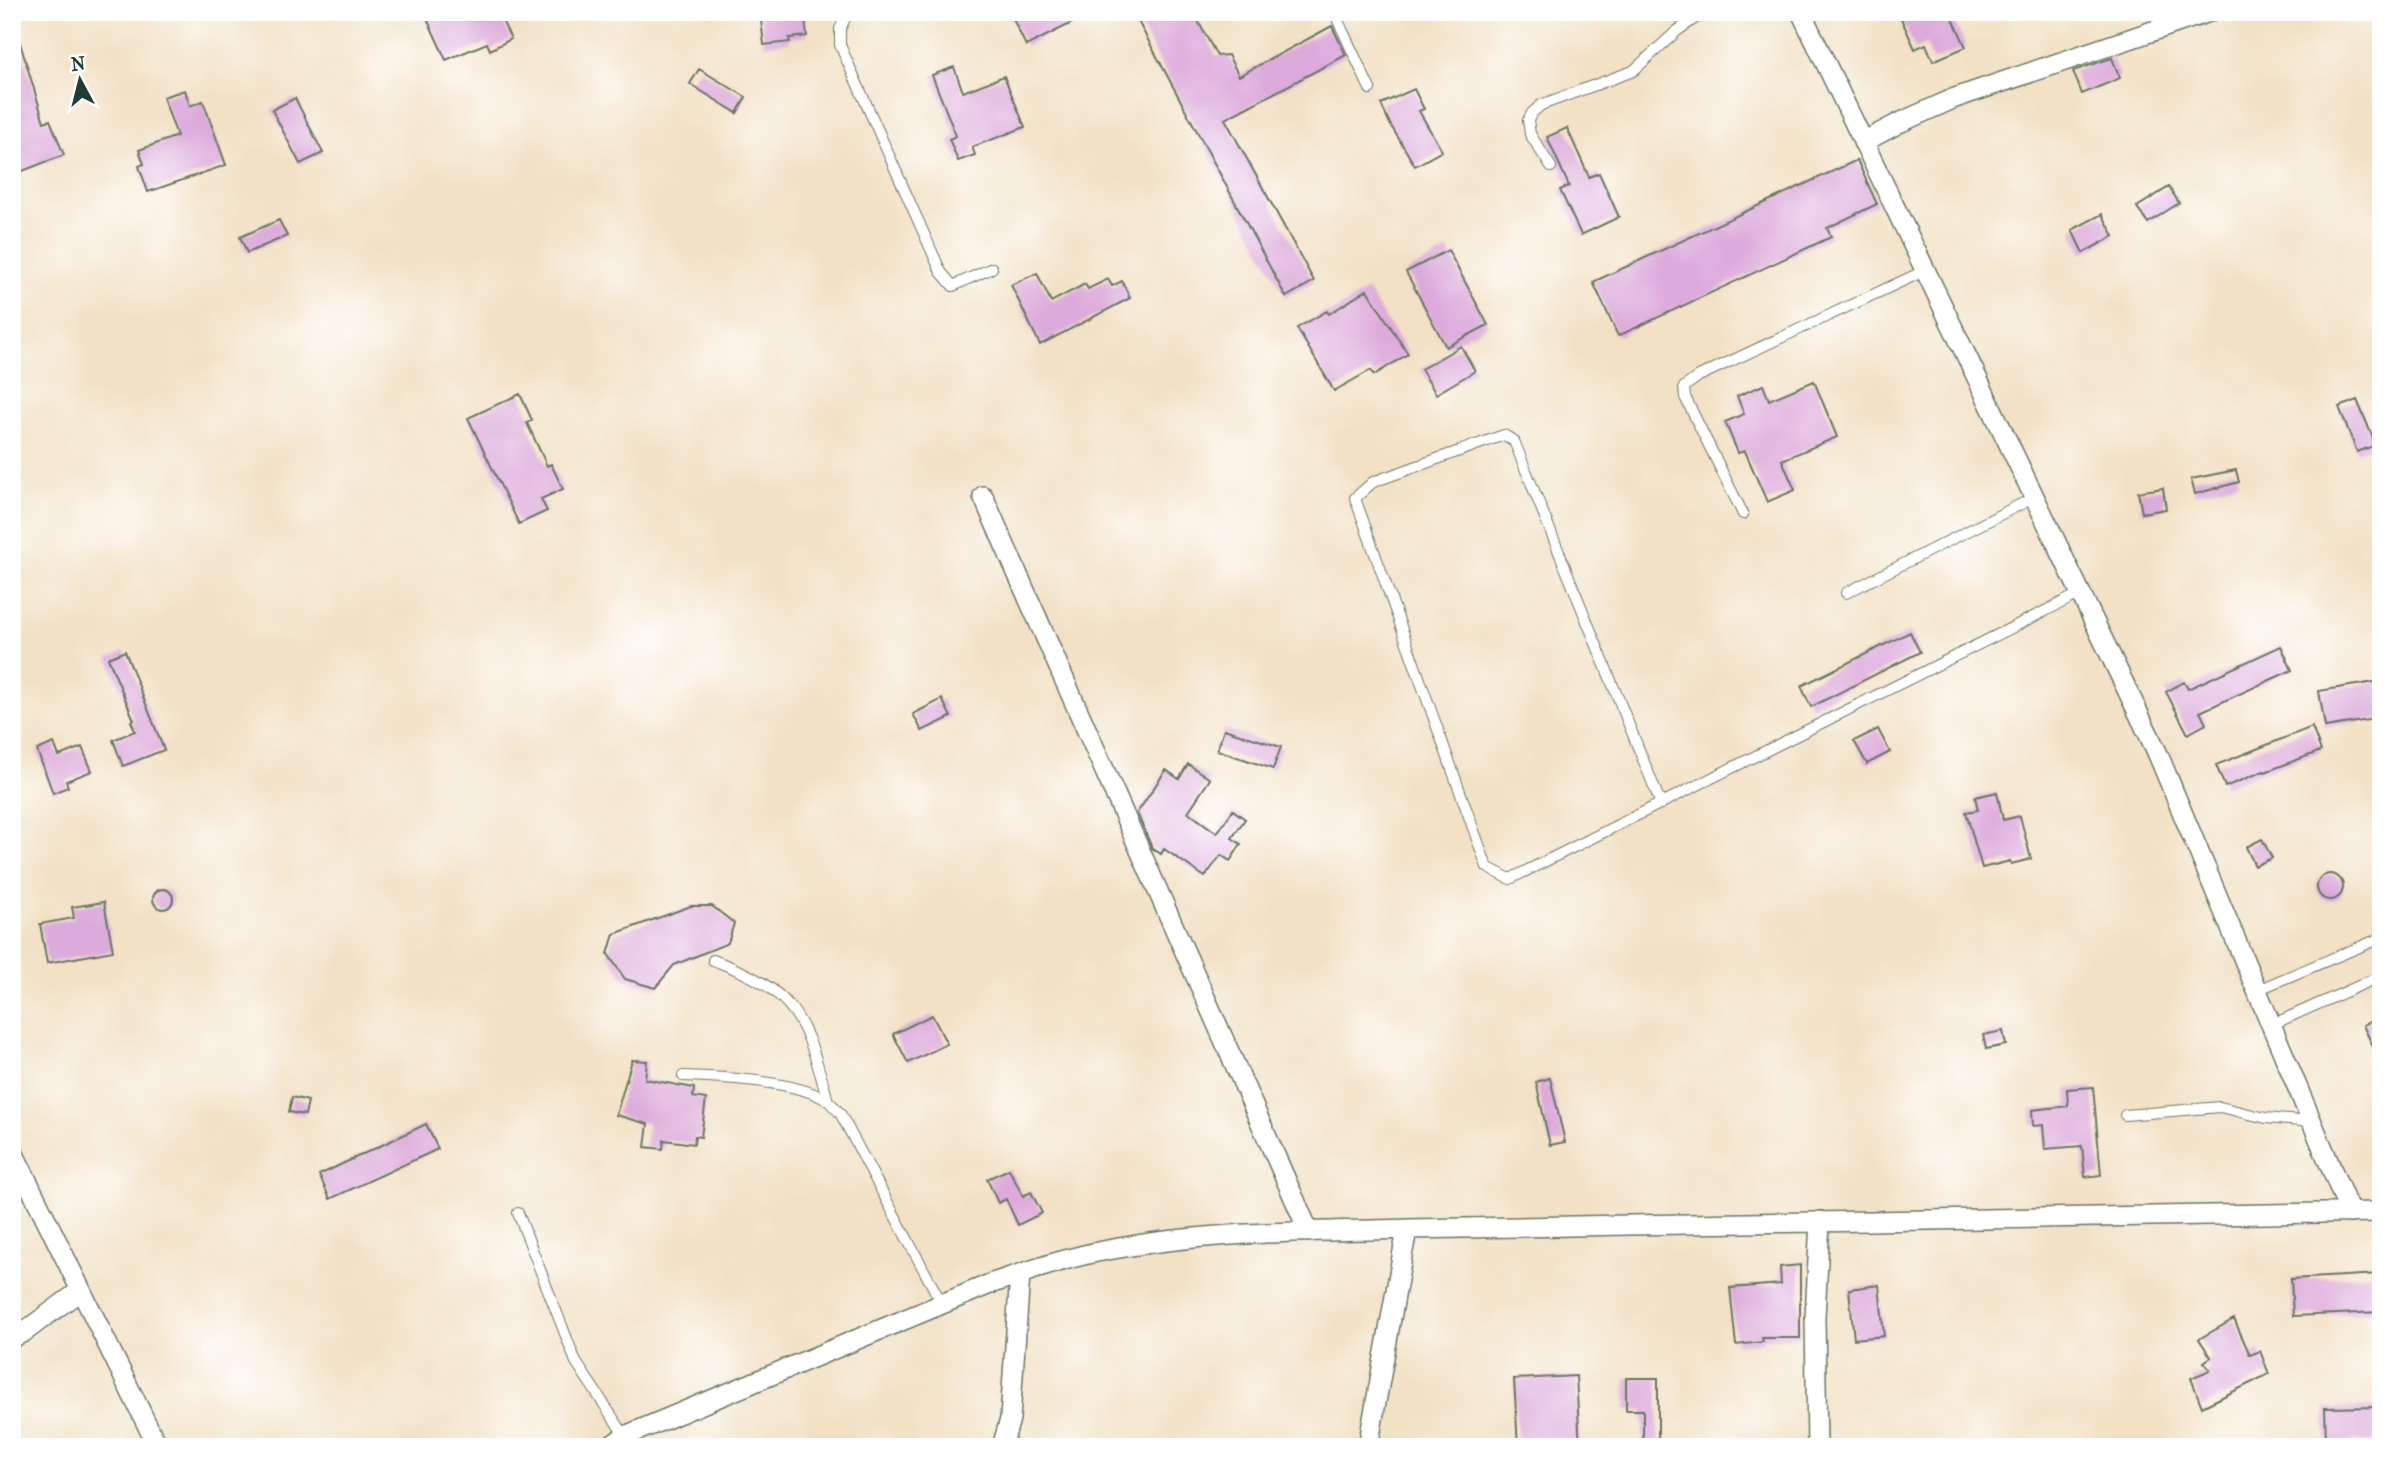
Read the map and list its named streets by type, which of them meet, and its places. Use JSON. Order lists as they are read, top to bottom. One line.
{"north":"top"}
